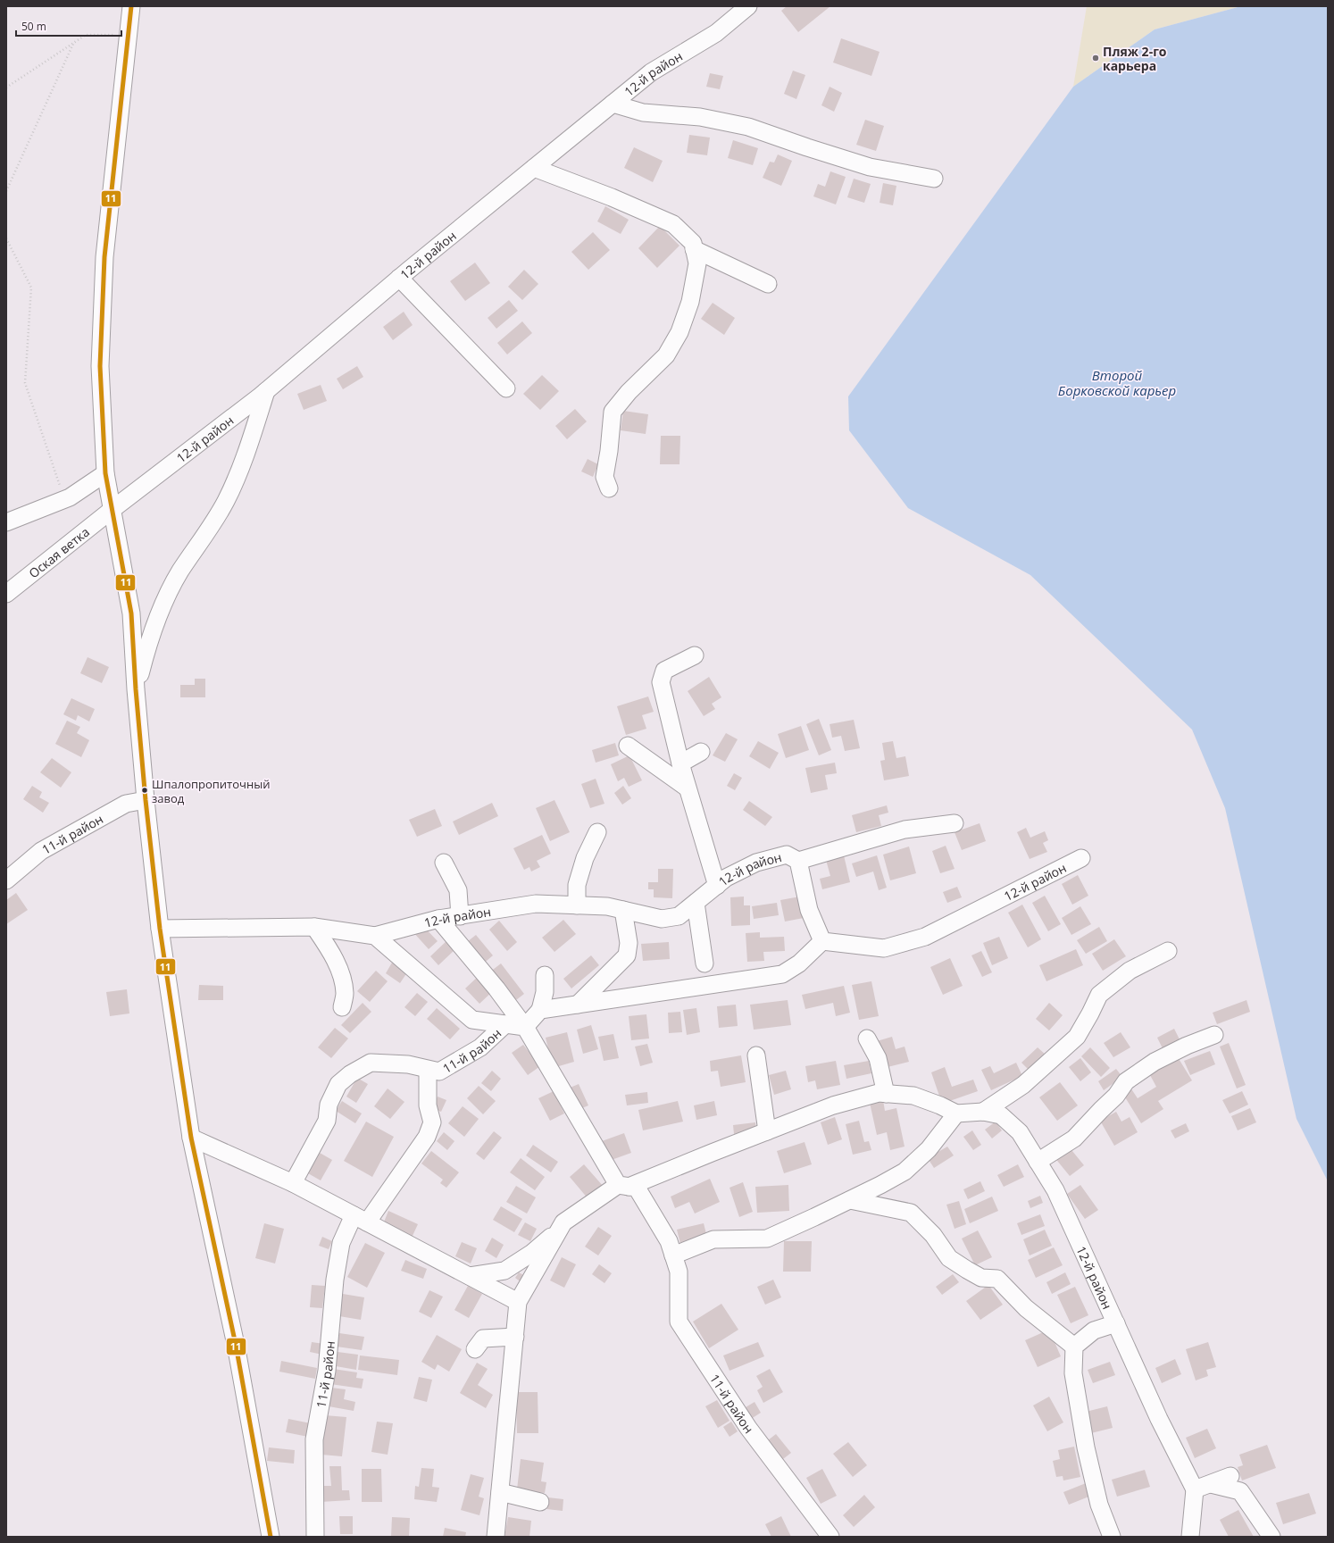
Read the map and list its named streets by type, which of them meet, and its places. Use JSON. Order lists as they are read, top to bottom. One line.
{"streets":{"street":["12-й район","Оская ветка","11-й район"]},"crossings":[["12-й район","Оская ветка"]],"water":["Второй Борковской карьер"],"places":["Пляж 2-го карьера","Шпалопропиточный завод"],"lines":["transit line 11"],"scale_bar":"50 m"}
